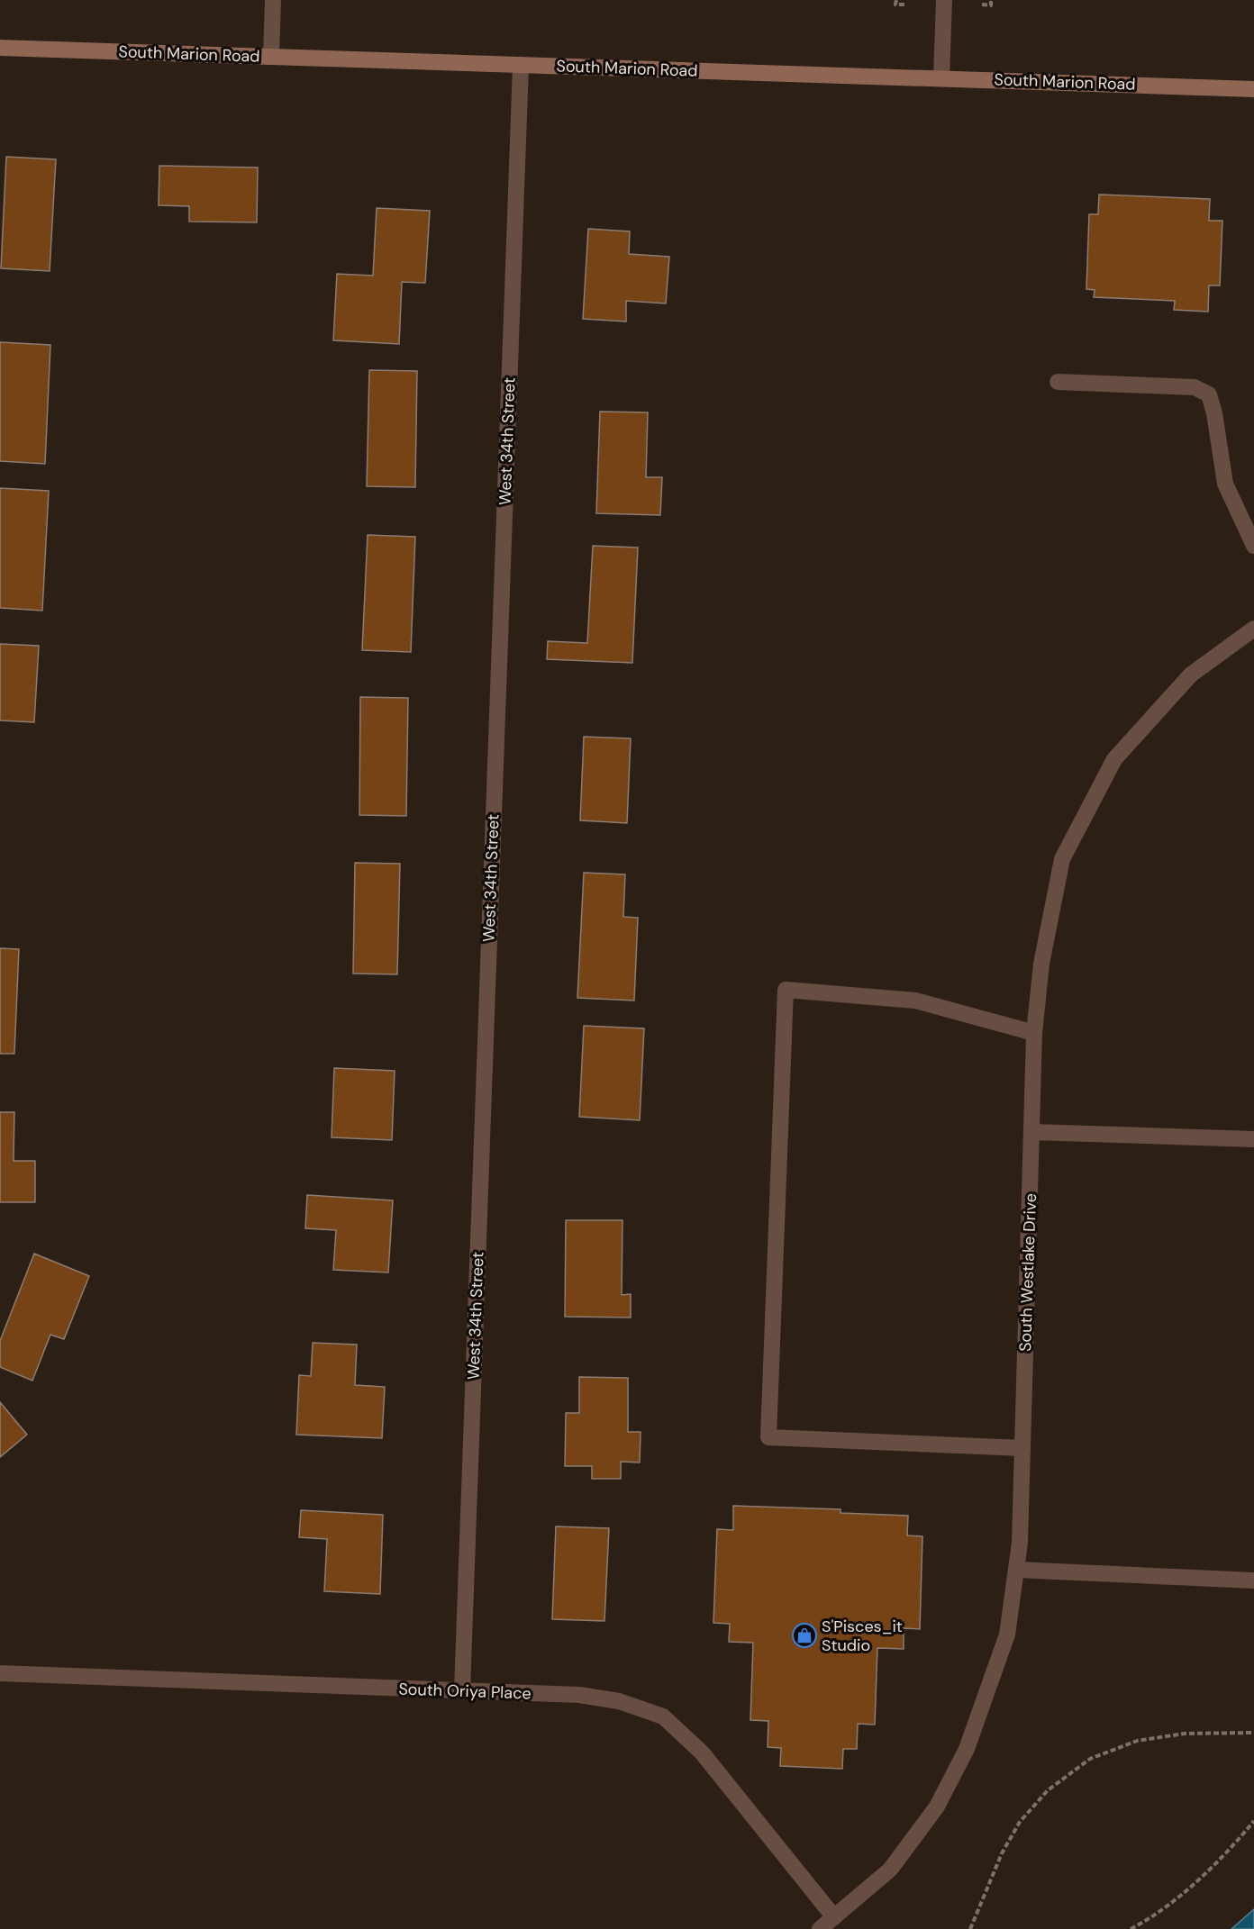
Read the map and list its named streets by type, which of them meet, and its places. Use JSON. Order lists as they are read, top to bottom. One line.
{"streets":{"main road":["South Marion Road"],"street":["West 34th Street","South Westlake Drive","South Oriya Place"]},"crossings":[["South Marion Road","West 34th Street"],["West 34th Street","South Oriya Place"],["South Westlake Drive","South Oriya Place"]],"places":{"shop":["S'Pisces_it Studio"]}}
